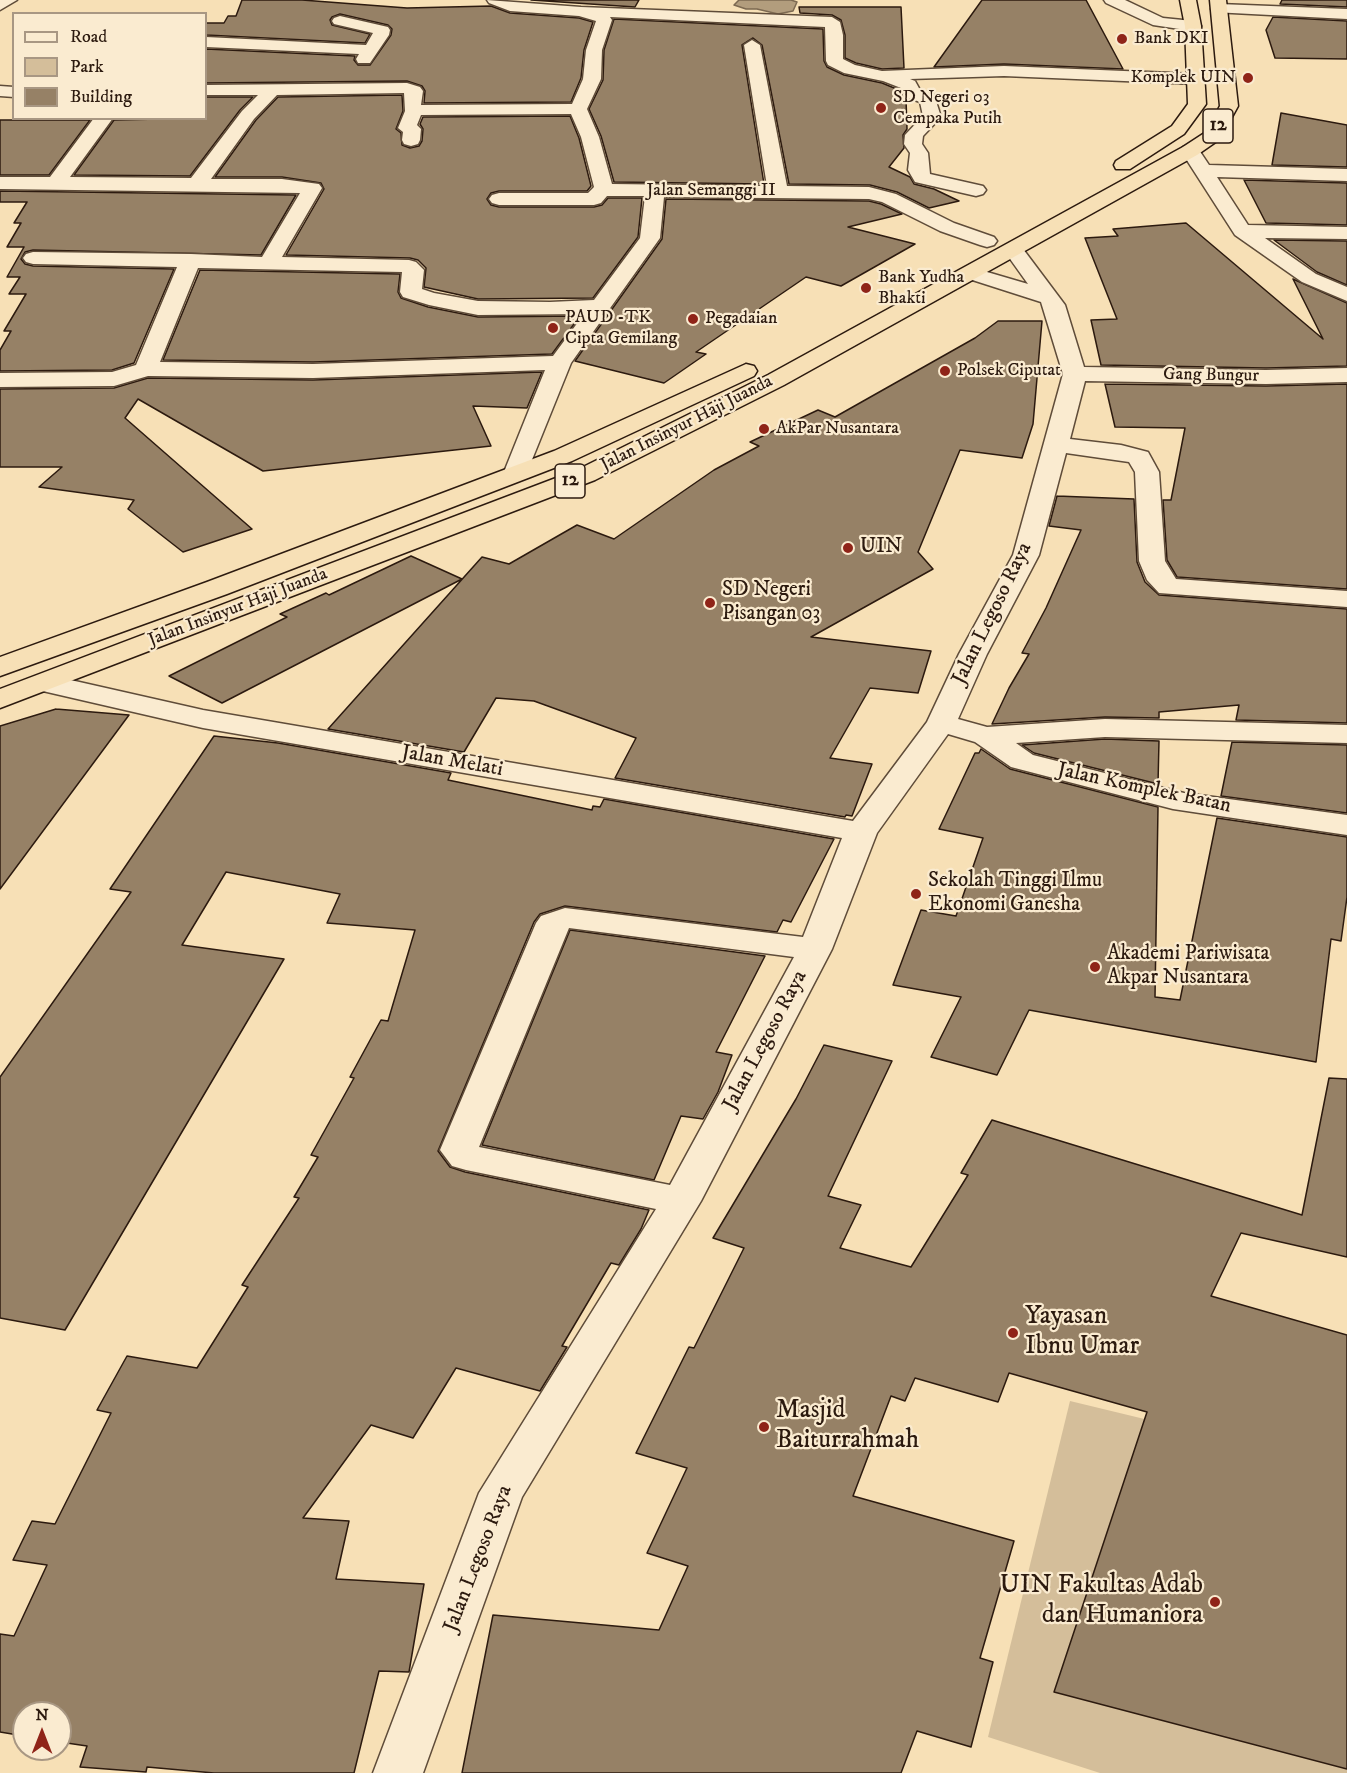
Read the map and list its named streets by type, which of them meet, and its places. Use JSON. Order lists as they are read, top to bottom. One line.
{"streets":{"highway":["12","Jalan Insinyur Haji Juanda"],"street":["Jalan Semanggi II","Gang Bungur","Jalan Legoso Raya","Jalan Melati","Jalan Komplek Batan"]},"crossings":[["Jalan Semanggi II","Jalan Insinyur Haji Juanda"],["Gang Bungur","Jalan Legoso Raya"],["Jalan Insinyur Haji Juanda","Jalan Melati"],["Jalan Legoso Raya","Jalan Melati"],["Jalan Legoso Raya","Jalan Komplek Batan"]],"places":["Bank DKI","Komplek UIN","SD Negeri 03 Cempaka Putih","Bank Yudha Bhakti","Pegadaian","PAUD -TK Cipta Gemilang","Polsek Ciputat","AkPar Nusantara","UIN","SD Negeri Pisangan 03","Sekolah Tinggi Ilmu Ekonomi Ganesha","Akademi Pariwisata Akpar Nusantara","Yayasan Ibnu Umar","Masjid Baiturrahmah","UIN Fakultas Adab dan Humaniora"],"legend":["Road","Park","Building"],"north":"top"}
